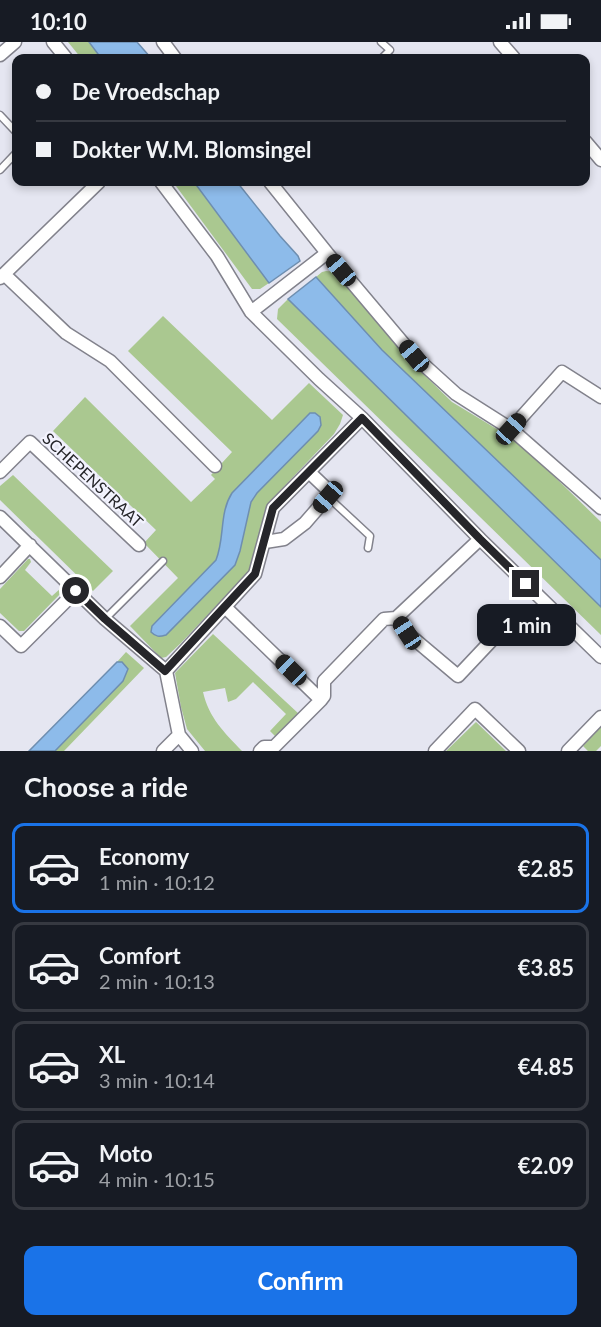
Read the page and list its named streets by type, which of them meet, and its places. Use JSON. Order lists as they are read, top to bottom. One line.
{"streets":{"street":["SCHEPENSTRAAT"]},"page":{"status":"10:10","banner":["De Vroedschap","Dokter W.M. Blomsingel"],"bubble":"1 min","heading":"Choose a ride","list":[{"name":"Economy","note":"1 min · 10:12","value":"€2.85"},{"name":"Comfort","note":"2 min · 10:13","value":"€3.85"},{"name":"XL","note":"3 min · 10:14","value":"€4.85"},{"name":"Moto","note":"4 min · 10:15","value":"€2.09"}],"buttons":"Confirm"}}
